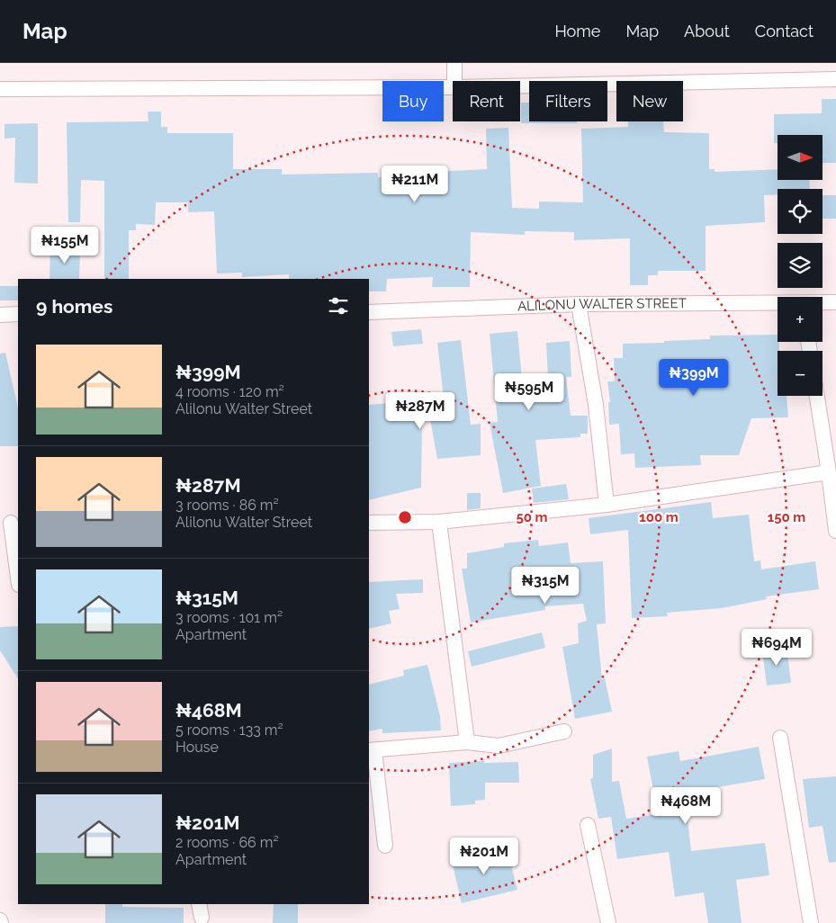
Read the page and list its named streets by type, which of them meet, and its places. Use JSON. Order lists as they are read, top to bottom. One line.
{"streets":{"street":["ALILONU WALTER STREET"]},"north":"right","page":{"header":"Map","nav":["Home","Map","About","Contact"],"chip":["Buy","Rent","Filters","New"],"map_buttons":["+","−"],"price":["₦211M","₦155M","₦399M","₦595M","₦287M","₦315M","₦694M","₦468M","₦201M"],"heading":"9 homes","list":[{"name":"₦399M","note":"4 rooms · 120 m² · Alilonu Walter Street"},{"name":"₦287M","note":"3 rooms · 86 m² · Alilonu Walter Street"},{"name":"₦315M","note":"3 rooms · 101 m² · Apartment"},{"name":"₦468M","note":"5 rooms · 133 m² · House"},{"name":"₦201M","note":"2 rooms · 66 m² · Apartment"}]},"rings":["50 m","100 m","150 m"]}
